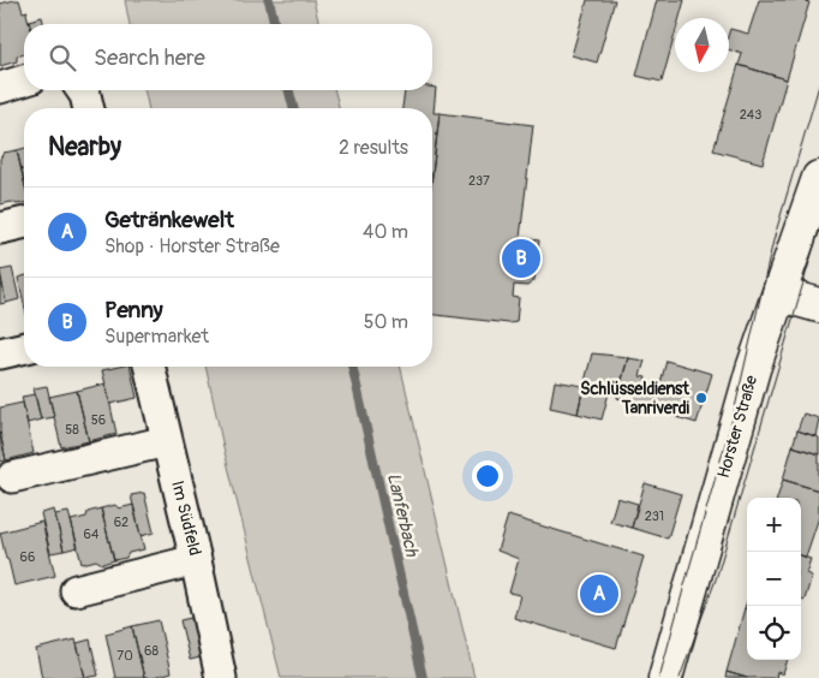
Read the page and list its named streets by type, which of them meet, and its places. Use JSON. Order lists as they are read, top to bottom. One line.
{"streets":{"main road":["Horster Straße"],"street":["Im Südfeld"]},"water":["Lanferbach"],"places":["Schlüsseldienst Tanriverdi"],"house_numbers":["243","237","56","58","231","62","64","66","68","70"],"north":"bottom","page":{"search":"Search here","heading":["Nearby","2 results"],"list":[{"mark":"A","name":"Getränkewelt","note":"Shop · Horster Straße","value":"40 m"},{"mark":"B","name":"Penny","note":"Supermarket","value":"50 m"}],"pins":["B","A"],"map_buttons":["+","−"]}}
